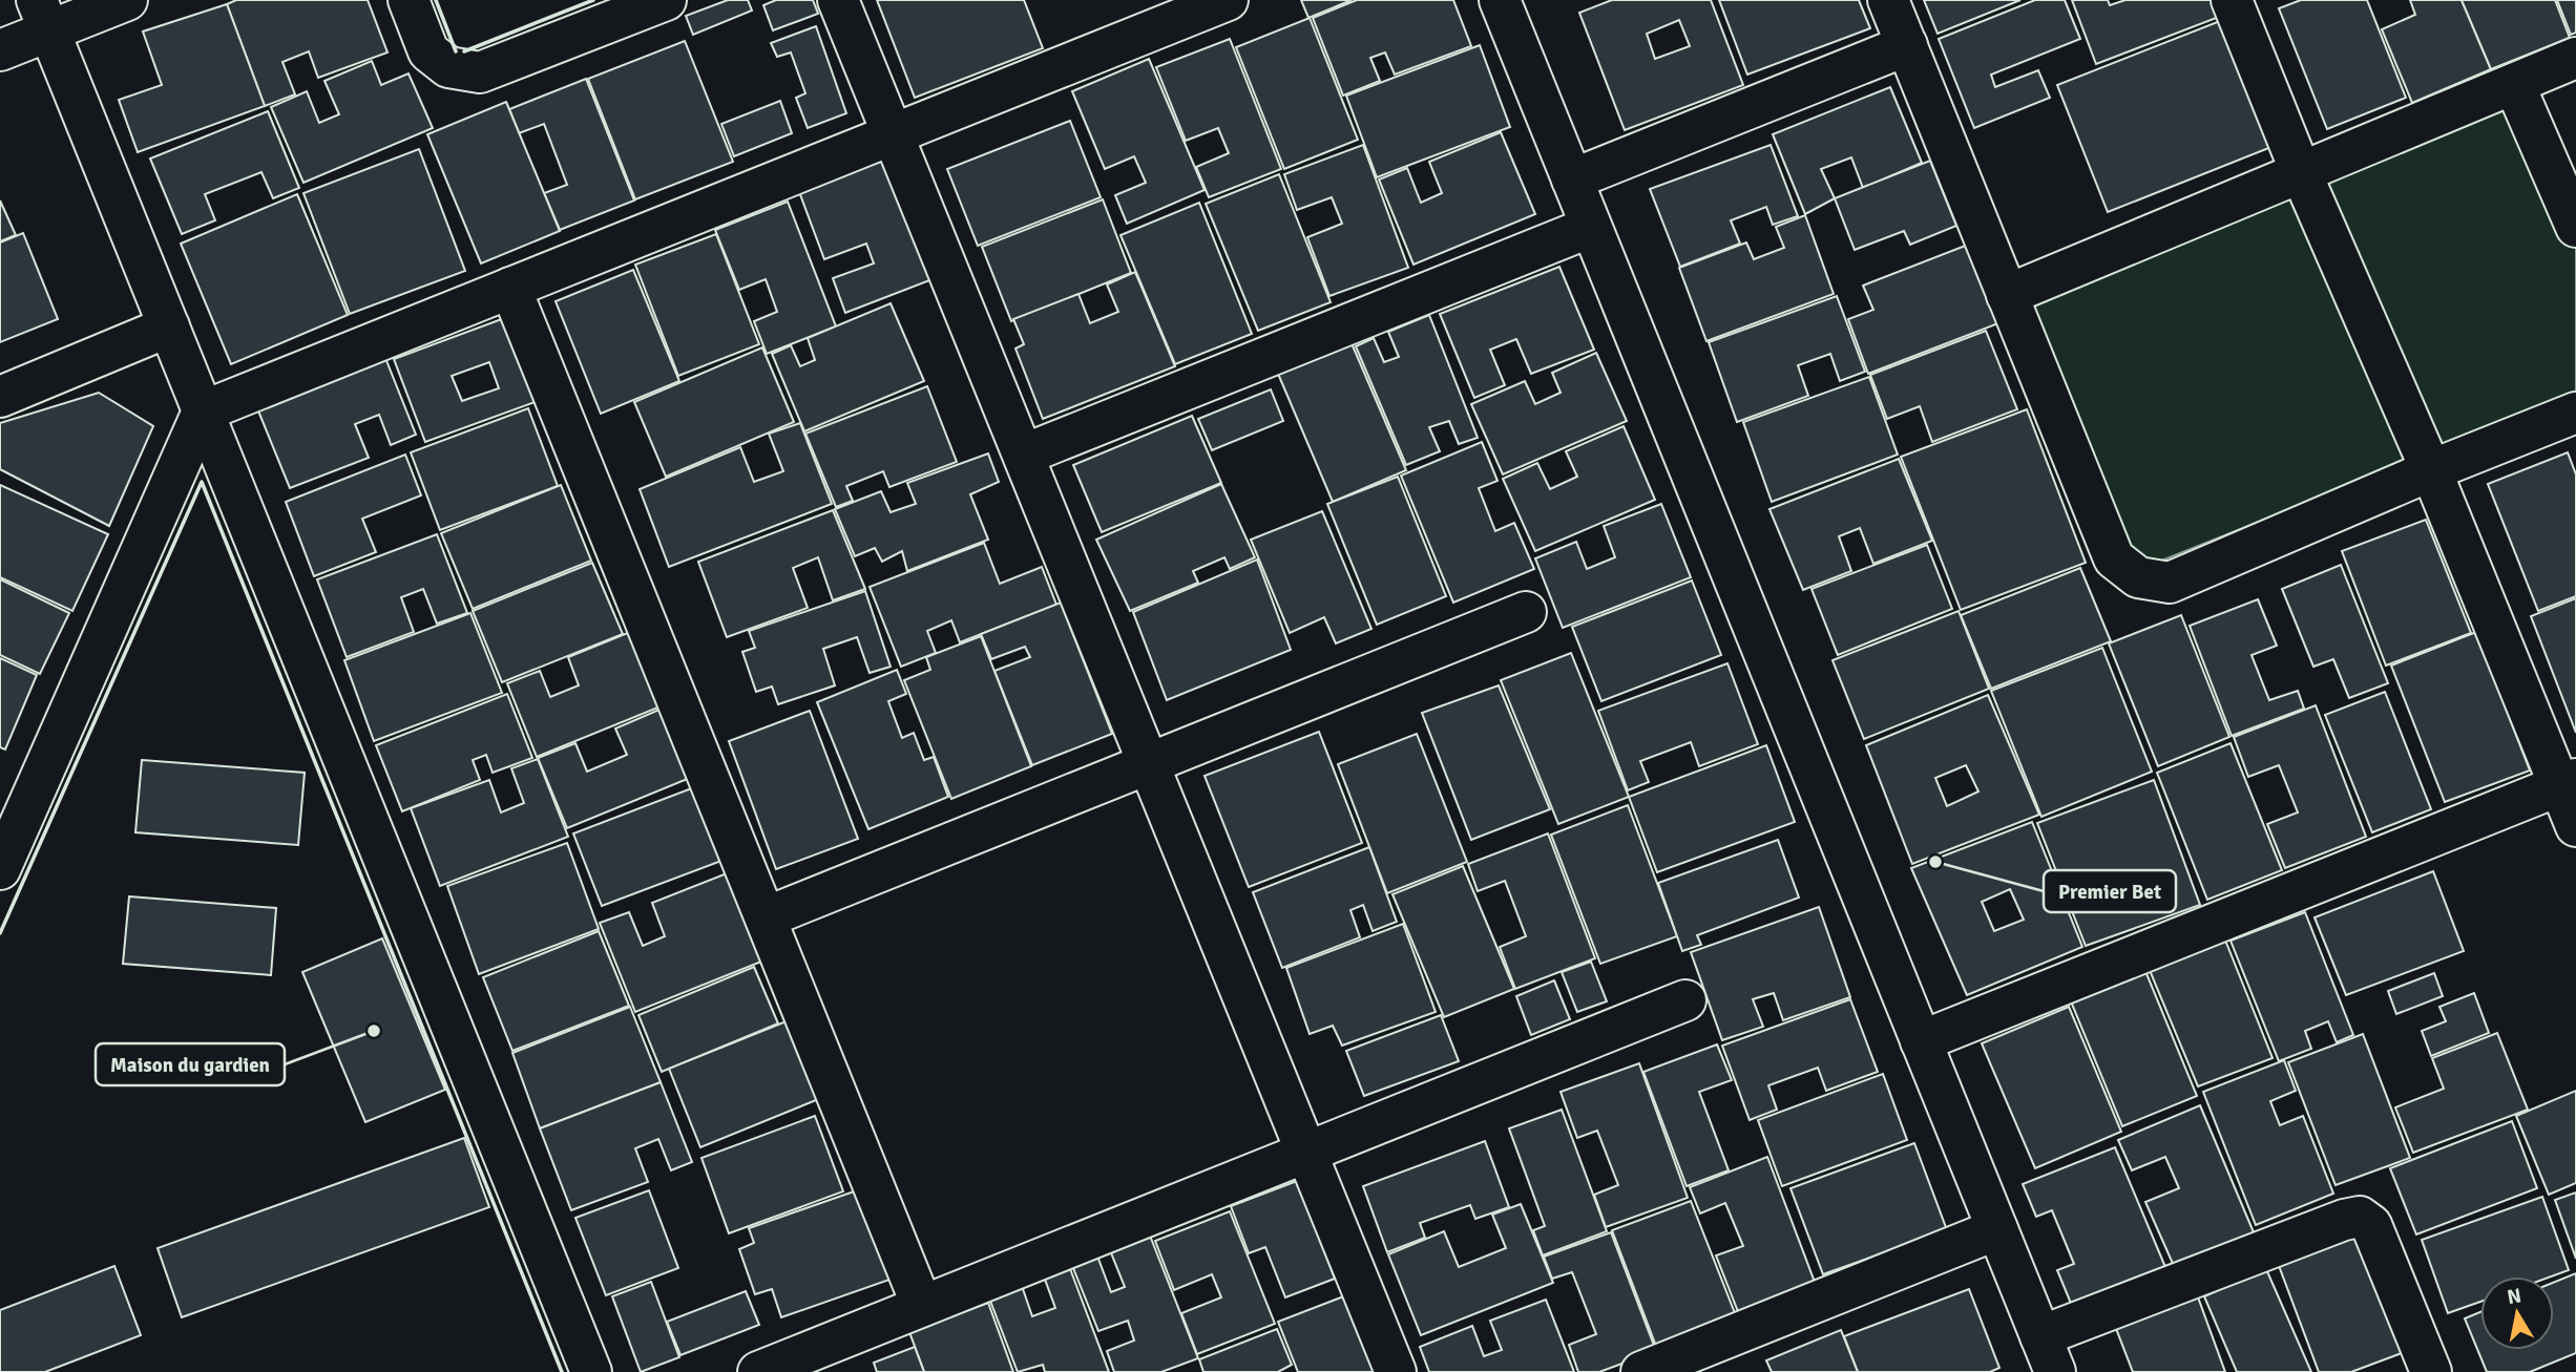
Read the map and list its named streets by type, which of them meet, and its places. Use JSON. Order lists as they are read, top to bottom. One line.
{"places":["Premier Bet","Maison du gardien"],"north":"top"}
